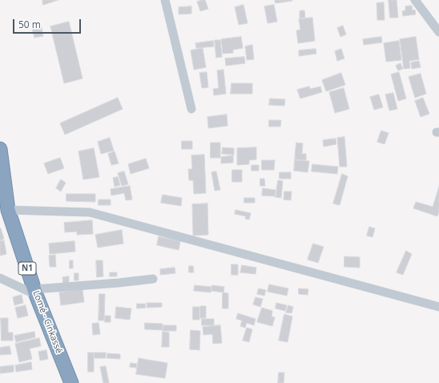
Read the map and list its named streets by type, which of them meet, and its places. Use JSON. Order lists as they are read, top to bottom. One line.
{"streets":{"highway":["N1","Lomé - Cinkassé"]},"scale_bar":"50 m"}
